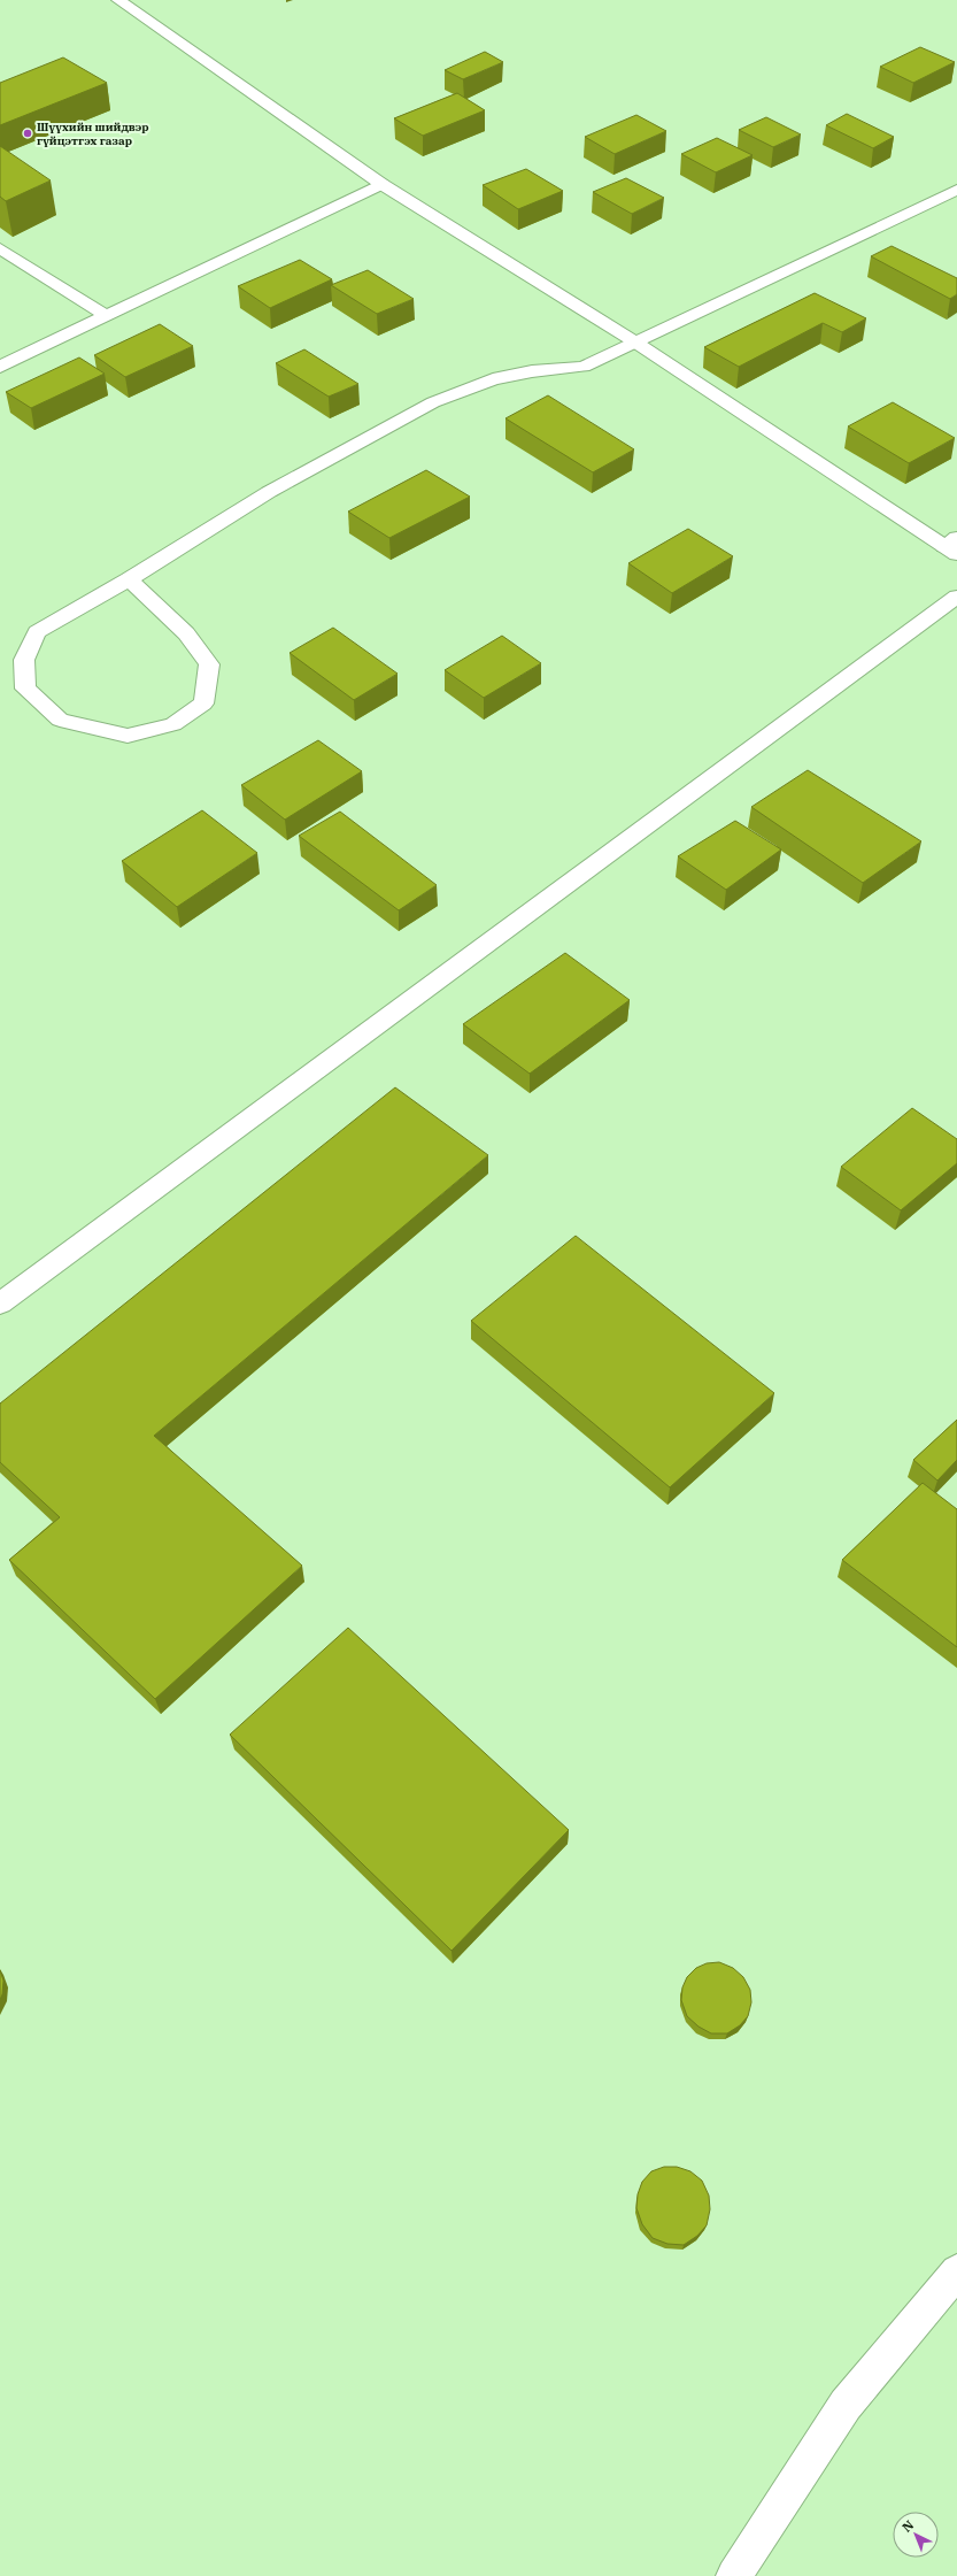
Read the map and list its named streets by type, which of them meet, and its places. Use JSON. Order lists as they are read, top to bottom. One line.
{"places":["Шүүхийн шийдвэр гүйцэтгэх газар"],"north":"top left"}
